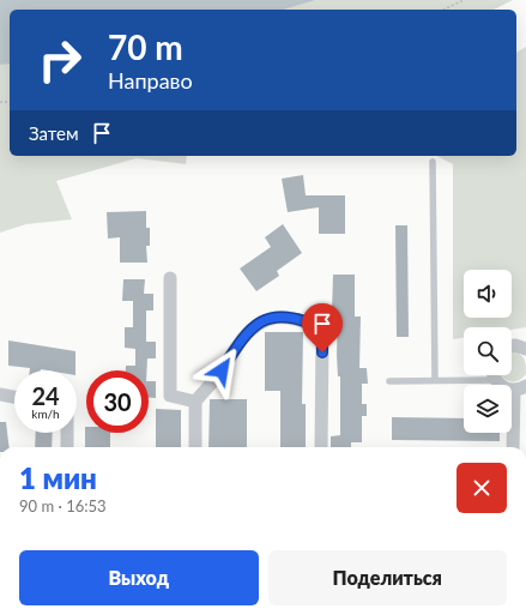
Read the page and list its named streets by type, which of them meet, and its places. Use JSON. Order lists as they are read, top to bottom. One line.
{"page":{"turn":["70 m","Направо"],"then":"Затем","speed":"24 km/h","limit":"30","heading":["1 мин","90 m · 16:53"],"buttons":["Выход","Поделиться"]}}
